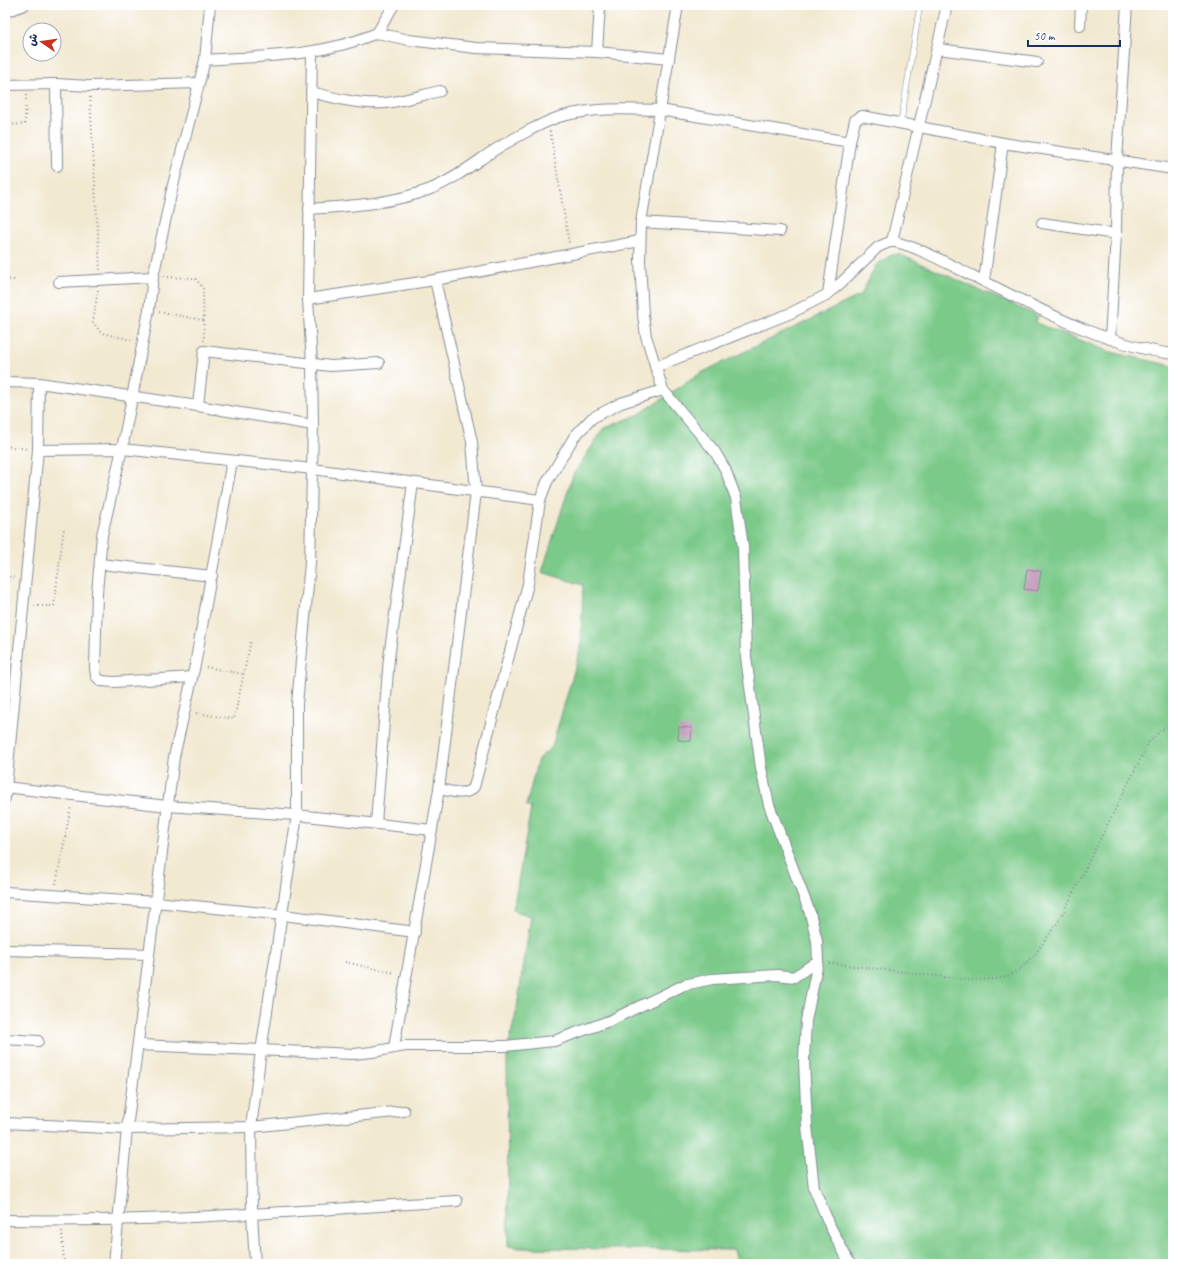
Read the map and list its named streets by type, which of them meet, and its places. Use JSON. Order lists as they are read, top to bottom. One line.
{"scale_bar":"50 m","north":"left"}
